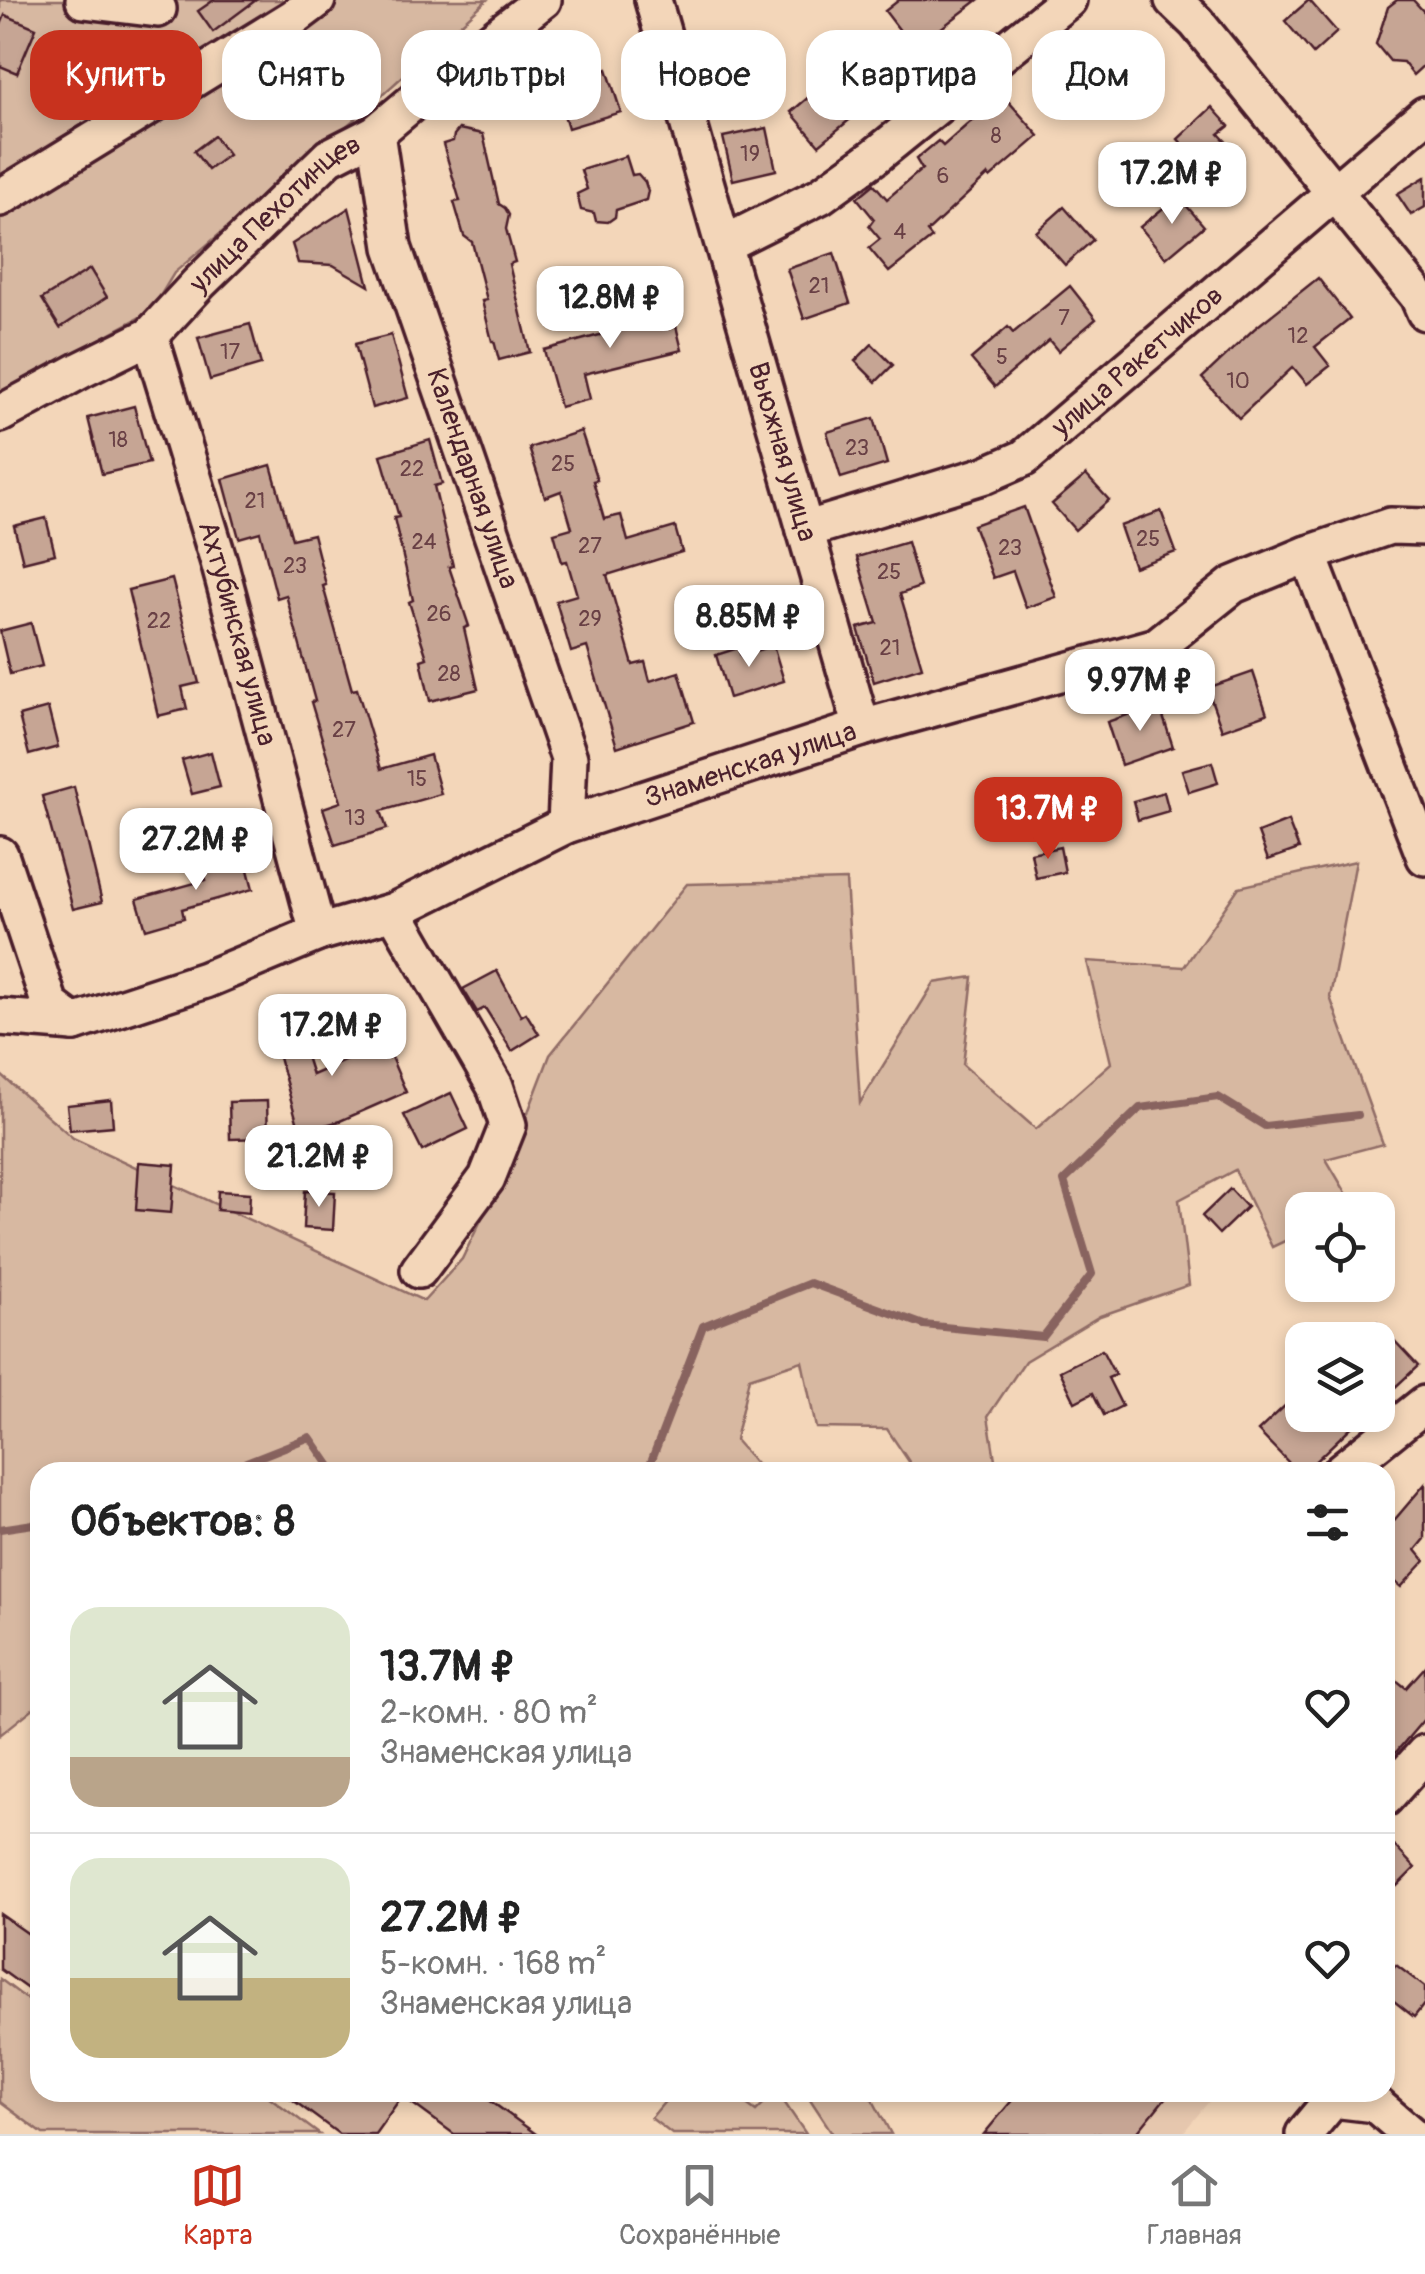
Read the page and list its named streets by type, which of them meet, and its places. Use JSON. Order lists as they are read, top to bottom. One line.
{"streets":{"street":["улица Пехотинцев","улица Ракетчиков","Вьюжная улица","Календарная улица","Ахтубинская улица","Знаменская улица"]},"crossings":[["улица Пехотинцев","Календарная улица"],["улица Пехотинцев","Ахтубинская улица"],["улица Ракетчиков","Вьюжная улица"],["Вьюжная улица","Знаменская улица"],["Календарная улица","Знаменская улица"],["Ахтубинская улица","Знаменская улица"]],"house_numbers":["8","19","6","4","21","7","12","17","5","10","18","23","25","22","21","25","24","27","23","23","25","26","29","22","21","28","27","15","13"],"page":{"chip":["Купить","Снять","Фильтры","Новое","Квартира","Дом"],"price":["17.2M ₽","12.8M ₽","8.85M ₽","9.97M ₽","13.7M ₽","27.2M ₽","17.2M ₽","21.2M ₽"],"heading":"Объектов: 8","list":[{"name":"13.7M ₽","note":"2-комн. · 80 m² · Знаменская улица"},{"name":"27.2M ₽","note":"5-комн. · 168 m² · Знаменская улица"}],"tabs":["Карта","Сохранённые","Главная"]}}
